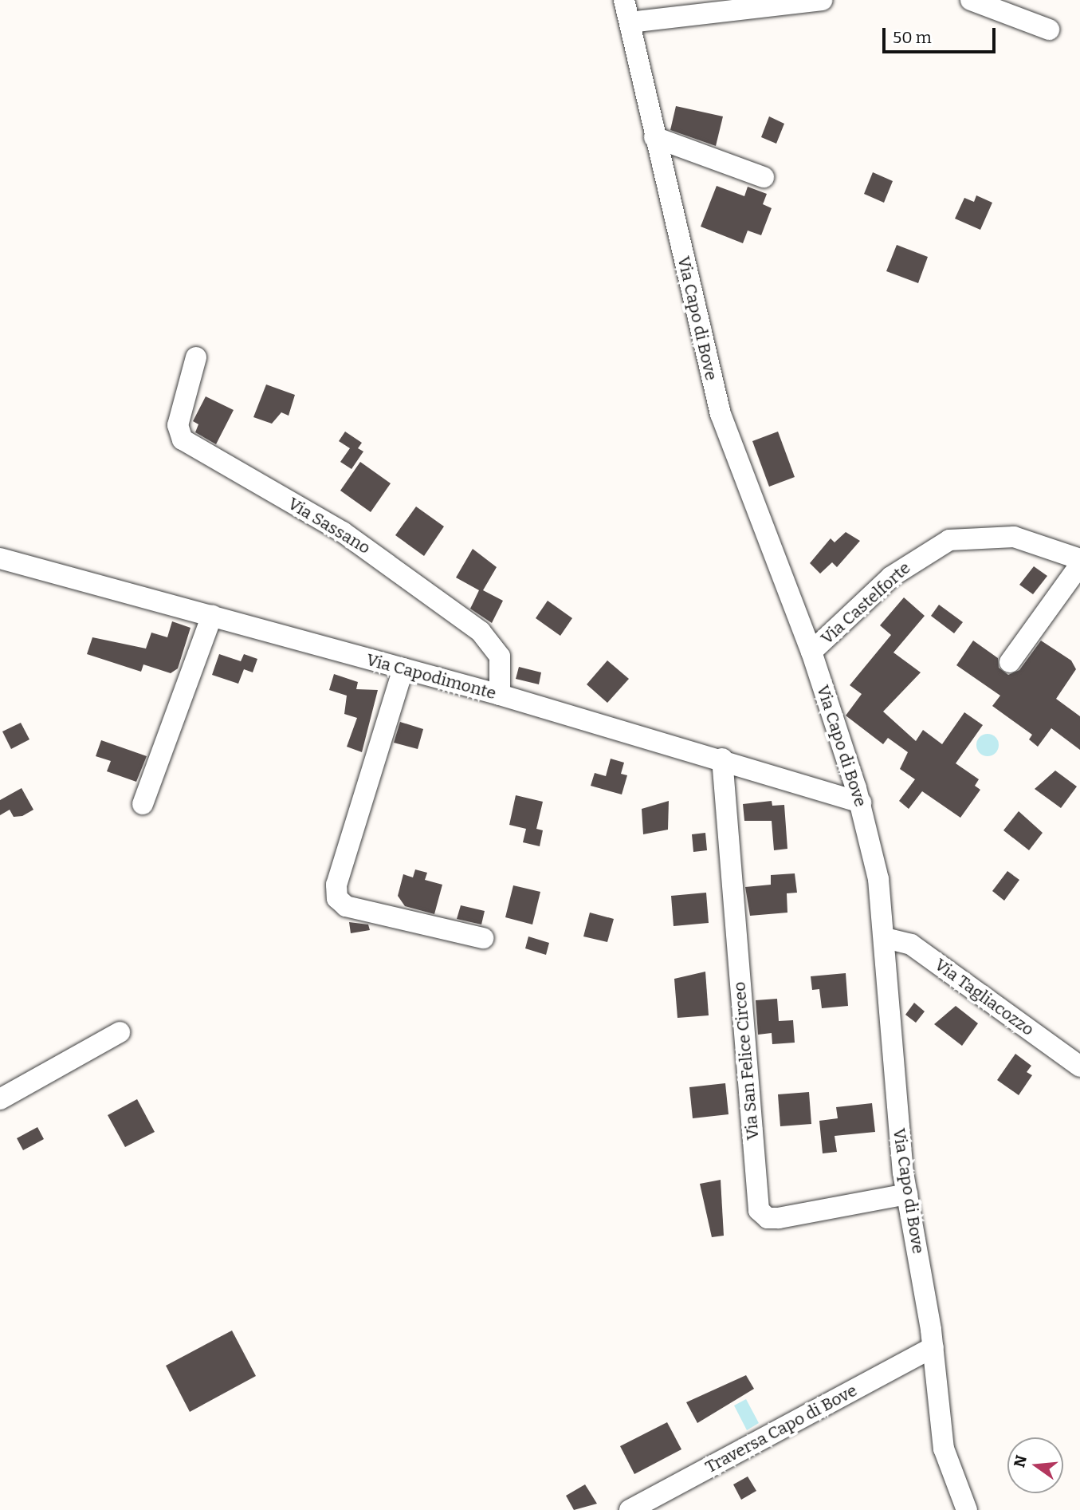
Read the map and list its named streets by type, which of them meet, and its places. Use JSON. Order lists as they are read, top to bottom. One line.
{"streets":{"street":["Via Capo di Bove","Via Sassano","Via Castelforte","Via Capodimonte","Via Tagliacozzo","Via San Felice Circeo","Traversa Capo di Bove"]},"crossings":[["Via Capo di Bove","Via Castelforte"],["Via Capo di Bove","Via Capodimonte"],["Via Capo di Bove","Via Tagliacozzo"],["Via Capo di Bove","Via San Felice Circeo"],["Via Capo di Bove","Traversa Capo di Bove"],["Via Sassano","Via Capodimonte"],["Via Capodimonte","Via San Felice Circeo"]],"scale_bar":"50 m","north":"left"}
